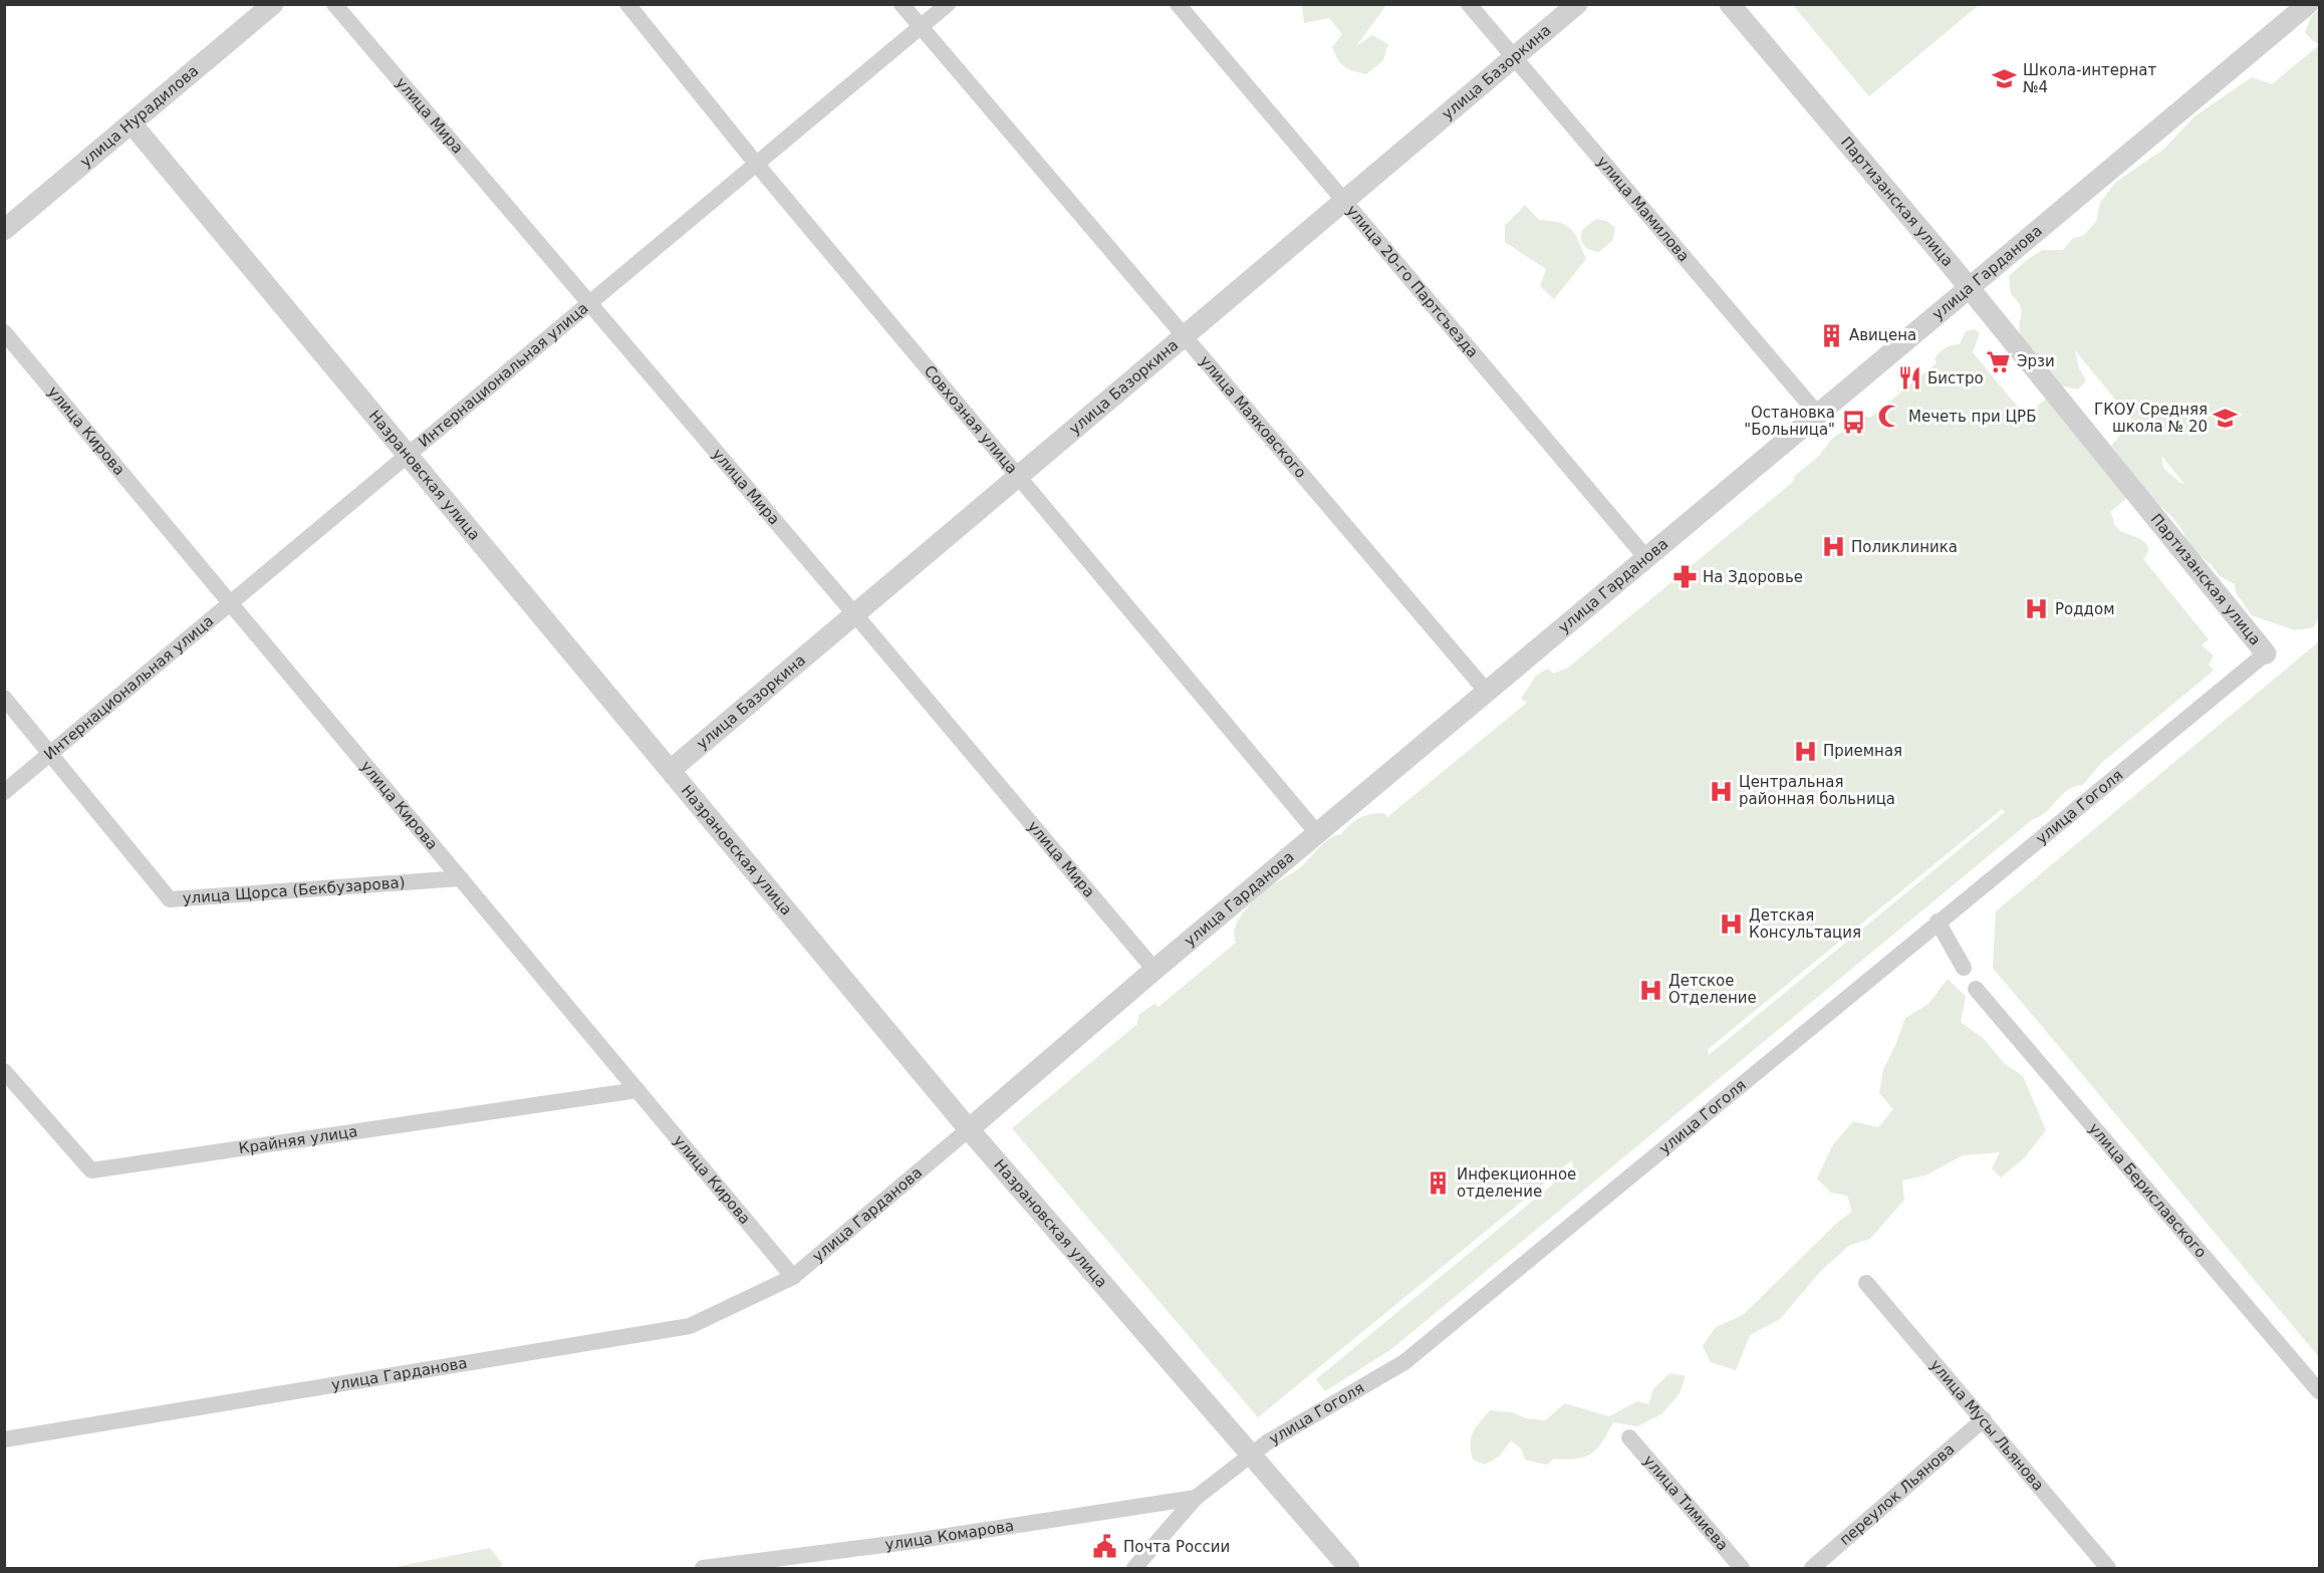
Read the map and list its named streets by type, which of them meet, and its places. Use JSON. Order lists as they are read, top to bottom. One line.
{"streets":{"street":["улица Базоркина","улица Мира","улица Нурадилова","Партизанская улица","улица Мамилова","улица Гарданова","улица 20-го Партсъезда","Интернациональная улица","улица Маяковского","Совхозная улица","улица Кирова","Назрановская улица","улица Гоголя","улица Щорса (Бекбузарова)","Крайняя улица","улица Бериславского","улица Мусы Льянова","переулок Льянова","улица Тимиева","улица Комарова"]},"crossings":[["улица Базоркина","улица Мира"],["улица Базоркина","улица Мамилова"],["улица Базоркина","улица 20-го Партсъезда"],["улица Базоркина","улица Маяковского"],["улица Базоркина","Совхозная улица"],["улица Базоркина","Назрановская улица"],["улица Мира","улица Гарданова"],["улица Мира","Интернациональная улица"],["улица Нурадилова","Назрановская улица"],["Партизанская улица","улица Гарданова"],["Партизанская улица","улица Гоголя"],["улица Мамилова","улица Гарданова"],["улица Гарданова","улица 20-го Партсъезда"],["улица Гарданова","улица Маяковского"],["улица Гарданова","Совхозная улица"],["улица Гарданова","улица Кирова"],["улица Гарданова","Назрановская улица"],["Интернациональная улица","улица Маяковского"],["Интернациональная улица","Совхозная улица"],["Интернациональная улица","улица Кирова"],["Интернациональная улица","Назрановская улица"],["Интернациональная улица","улица Щорса (Бекбузарова)"],["улица Кирова","улица Щорса (Бекбузарова)"],["улица Кирова","Крайняя улица"],["Назрановская улица","улица Гоголя"],["улица Гоголя","улица Комарова"],["улица Мусы Льянова","переулок Льянова"]],"places":{"school or university":["Школа-интернат №4","ГКОУ Средняя школа № 20"],"building":["Авицена","Инфекционное отделение"],"supermarket":["Эрзи"],"restaurant":["Бистро"],"mosque":["Мечеть при ЦРБ"],"bus stop":["Остановка \"Больница\""],"hospital":["Поликлиника","Роддом","Приемная","Центральная районная больница","Детская Консультация","Детское Отделение"],"pharmacy":["На Здоровье"],"public building":["Почта России"]}}
